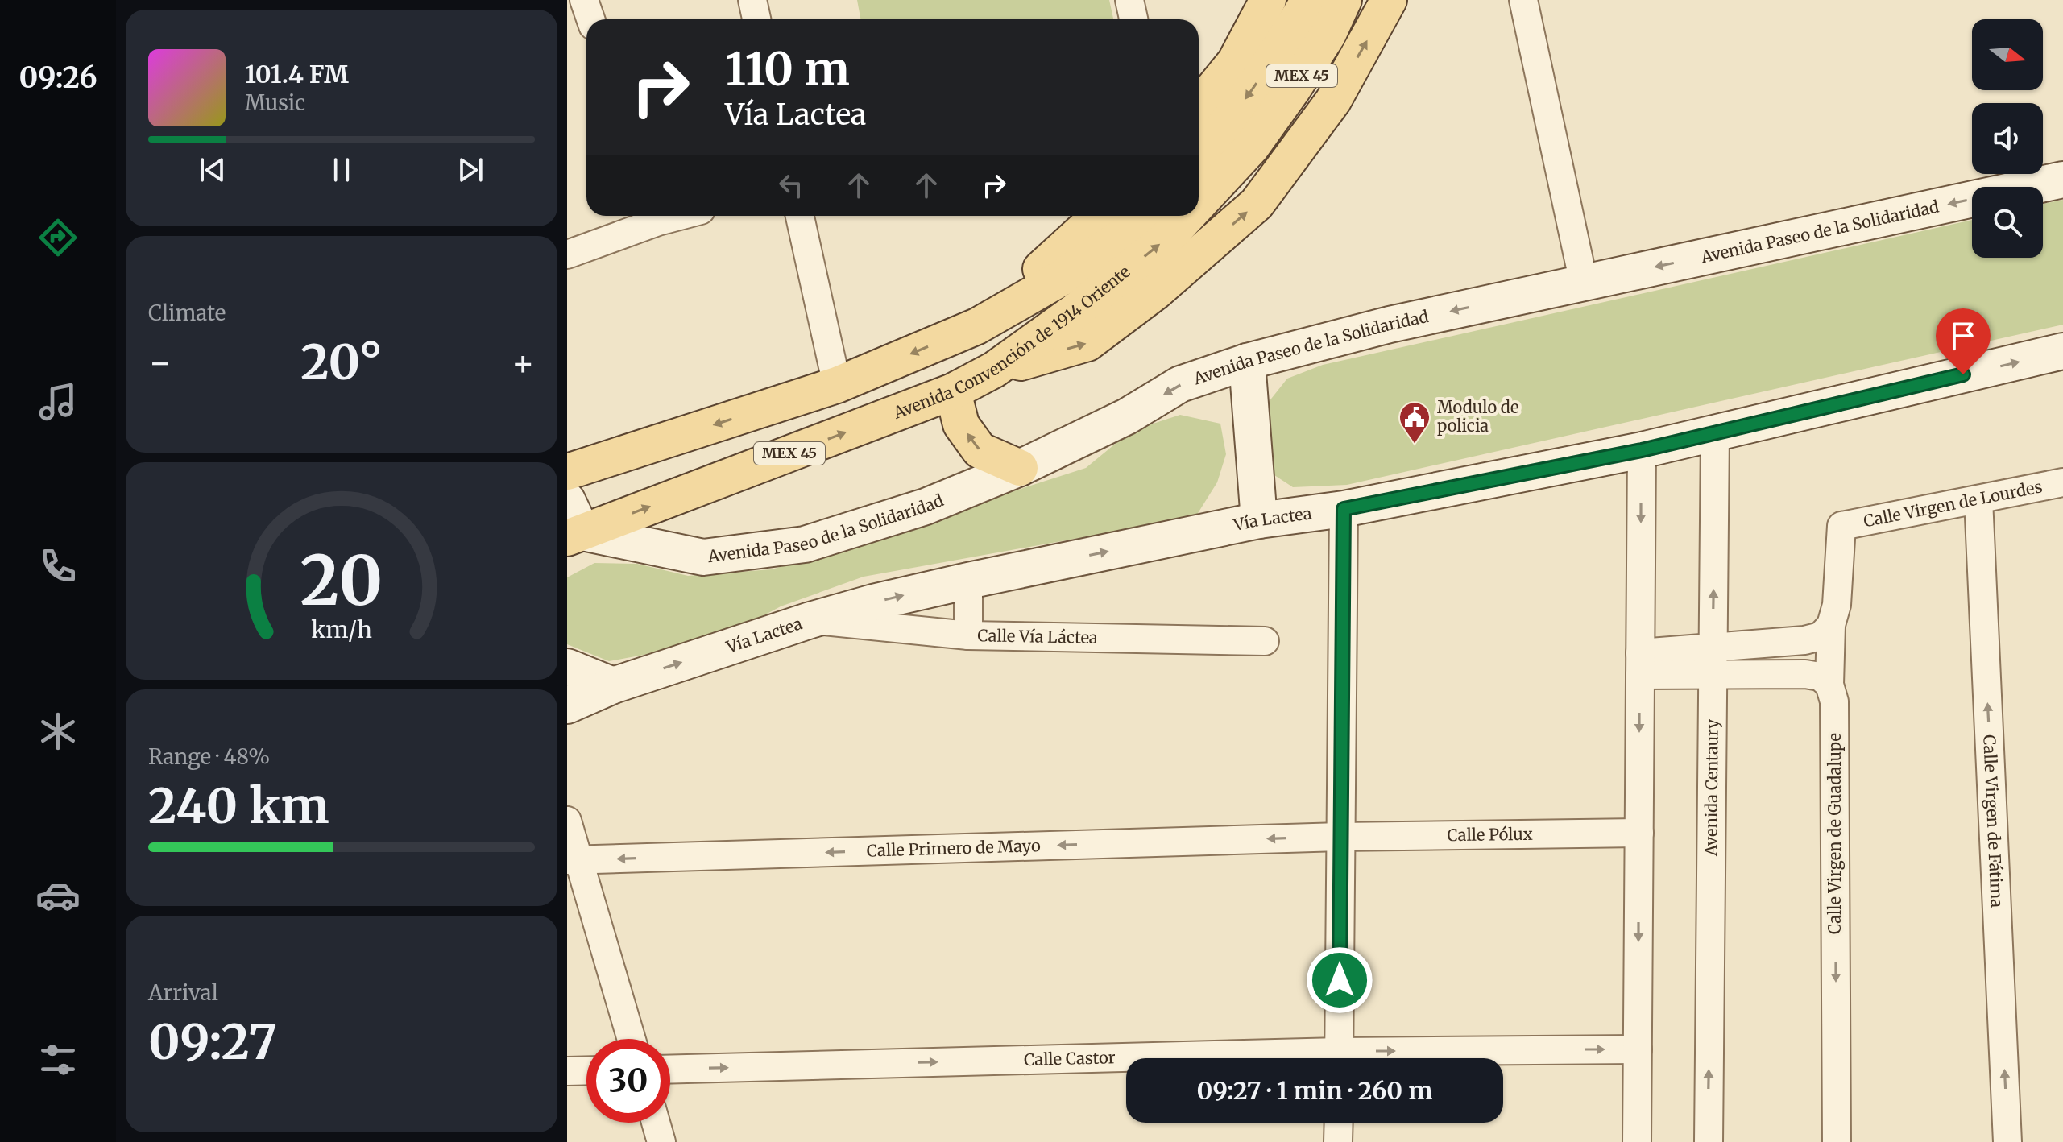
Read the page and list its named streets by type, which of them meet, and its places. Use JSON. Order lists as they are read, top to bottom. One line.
{"streets":{"main road":["MEX 45","Avenida Convención de 1914 Oriente"],"street":["Avenida Paseo de la Solidaridad","Calle Virgen de Lourdes","Vía Lactea","Calle Vía Láctea","Avenida Centaury","Calle Virgen de Fátima","Calle Virgen de Guadalupe","Calle Pólux","Calle Primero de Mayo","Calle Castor"]},"crossings":[["Avenida Paseo de la Solidaridad","Avenida Convención de 1914 Oriente"],["Calle Virgen de Lourdes","Calle Virgen de Fátima"],["Calle Virgen de Lourdes","Calle Virgen de Guadalupe"],["Vía Lactea","Calle Vía Láctea"],["Vía Lactea","Avenida Centaury"],["Calle Pólux","Calle Primero de Mayo"]],"one_way":["Avenida Paseo de la Solidaridad","Vía Lactea","Calle Virgen de Fátima","Calle Primero de Mayo","Calle Castor"],"places":{"public building":["Modulo de policia"]},"north":"right","page":{"tabs":"09:26","turn":["110 m","Vía Lactea"],"song":["101.4 FM","Music"],"tile":["Climate",["Range · 48%","240 km"],["Arrival","09:27"]],"heat":["−","20°","+"],"limit":"30","trip":"09:27 · 1 min · 260 m","gauge":["20","km/h"]}}
